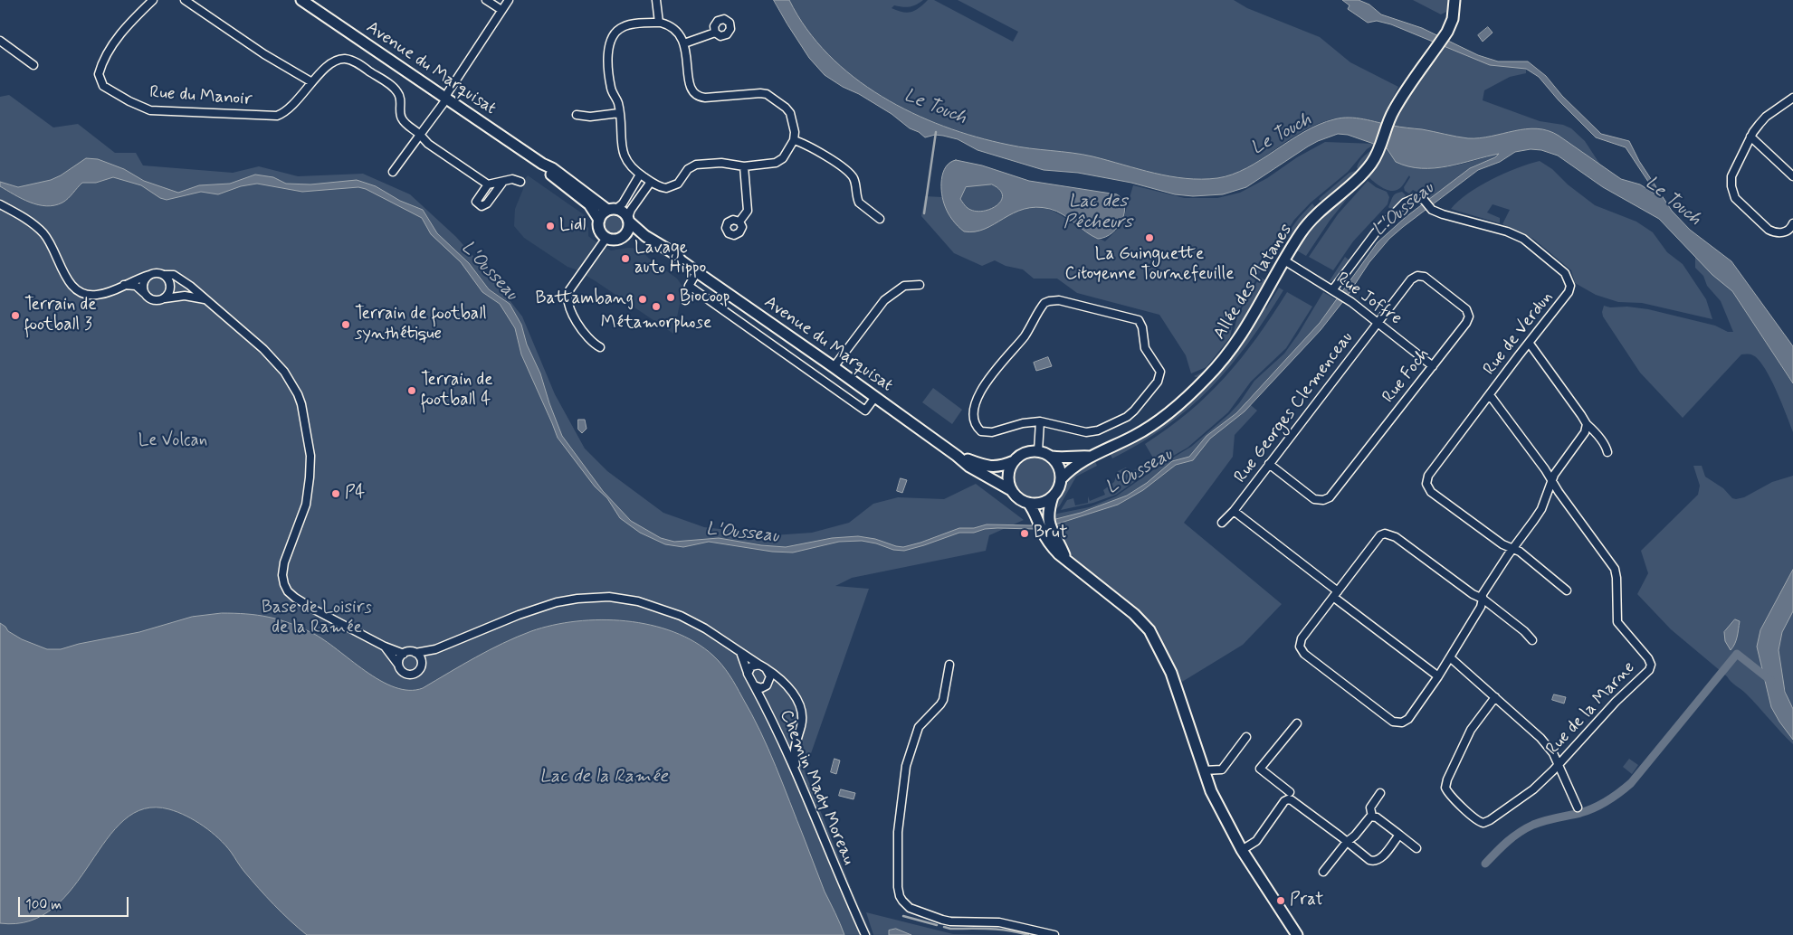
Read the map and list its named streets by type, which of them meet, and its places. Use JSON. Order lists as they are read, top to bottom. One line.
{"streets":{"main road":["Avenue du Marquisat","Allée des Platanes"],"street":["Rue du Manoir","Rue Joffre","Rue de Verdun","Rue Foch","Rue Georges Clemenceau","Rue de la Marne","Chemin Mady Moreau"]},"crossings":[["Avenue du Marquisat","Allée des Platanes"],["Allée des Platanes","Rue Joffre"],["Rue Joffre","Rue de Verdun"],["Rue Joffre","Rue Foch"],["Rue Joffre","Rue Georges Clemenceau"],["Rue de Verdun","Rue de la Marne"],["Rue Foch","Rue Georges Clemenceau"]],"water":["Le Touch","Lac des Pêcheurs","L'Ousseau","Lac de la Ramée"],"parks":["Le Volcan","Base de Loisirs de la Ramée"],"places":["Lidl","La Guinguette Citoyenne Tournefeuille","Lavage auto Hippo","Biocoop","Battambang","Métamorphose","Terrain de football 3","Terrain de football synthétique","Terrain de football 4","P4","Brut","Prat"],"scale_bar":"100 m"}
